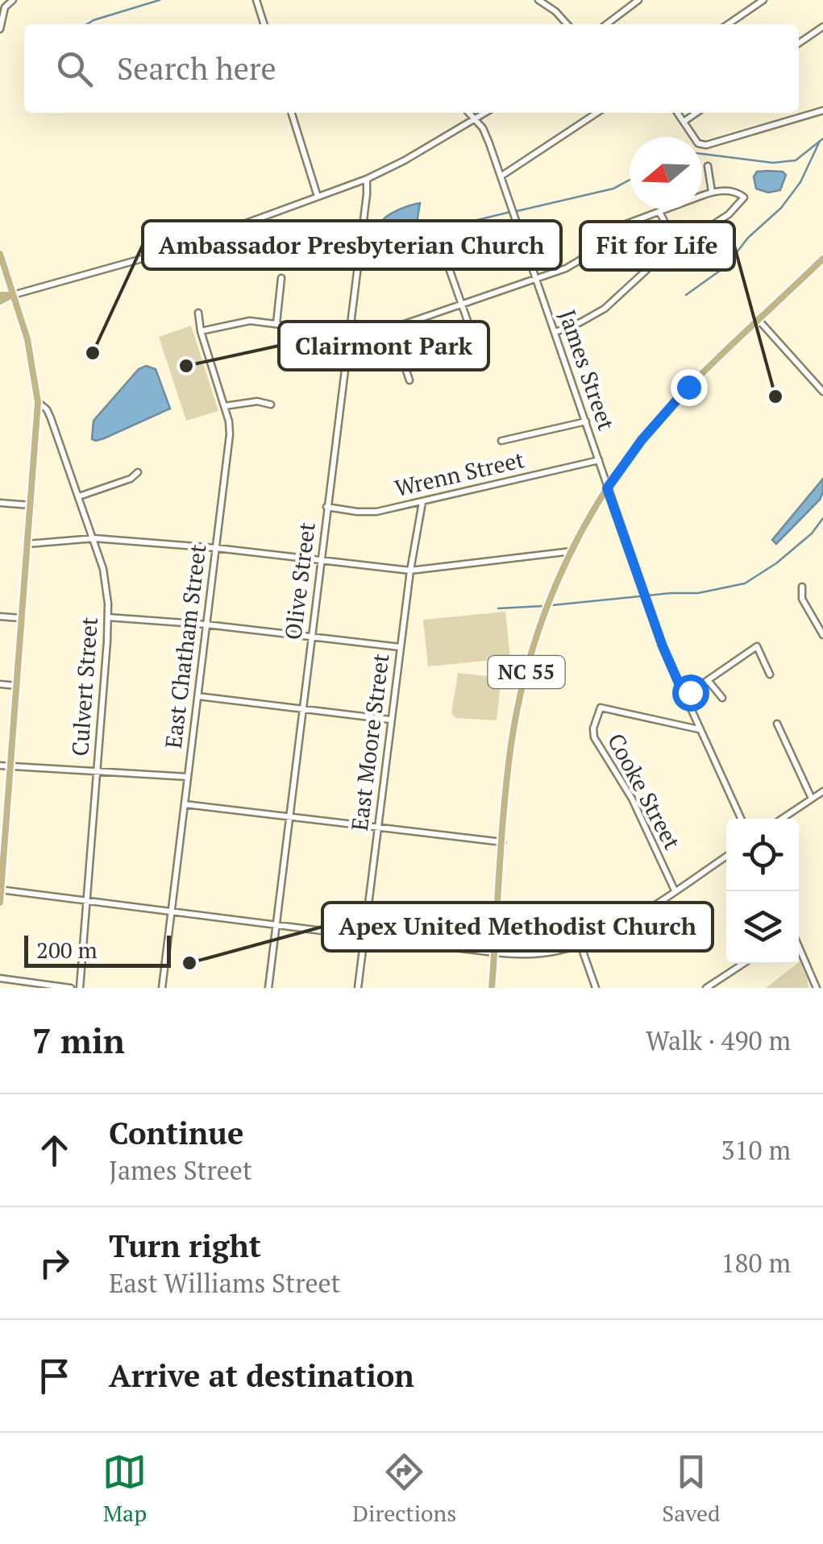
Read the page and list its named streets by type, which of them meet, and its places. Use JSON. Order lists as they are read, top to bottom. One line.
{"streets":{"main road":["NC 55"],"street":["James Street","Wrenn Street","Olive Street","East Chatham Street","Culvert Street","East Moore Street","Cooke Street"]},"crossings":[["James Street","Wrenn Street"],["James Street","NC 55"],["James Street","Cooke Street"],["Wrenn Street","Olive Street"],["Wrenn Street","East Moore Street"]],"places":["Ambassador Presbyterian Church","Clairmont Park","Fit for Life","Apex United Methodist Church"],"scale_bar":"200 m","north":"left","page":{"search":"Search here","scale":"200 m","heading":["7 min","Walk · 490 m"],"list":[["Continue","James Street","310 m"],["Turn right","East Williams Street","180 m"],"Arrive at destination"],"nav":["Map","Directions","Saved"]}}
